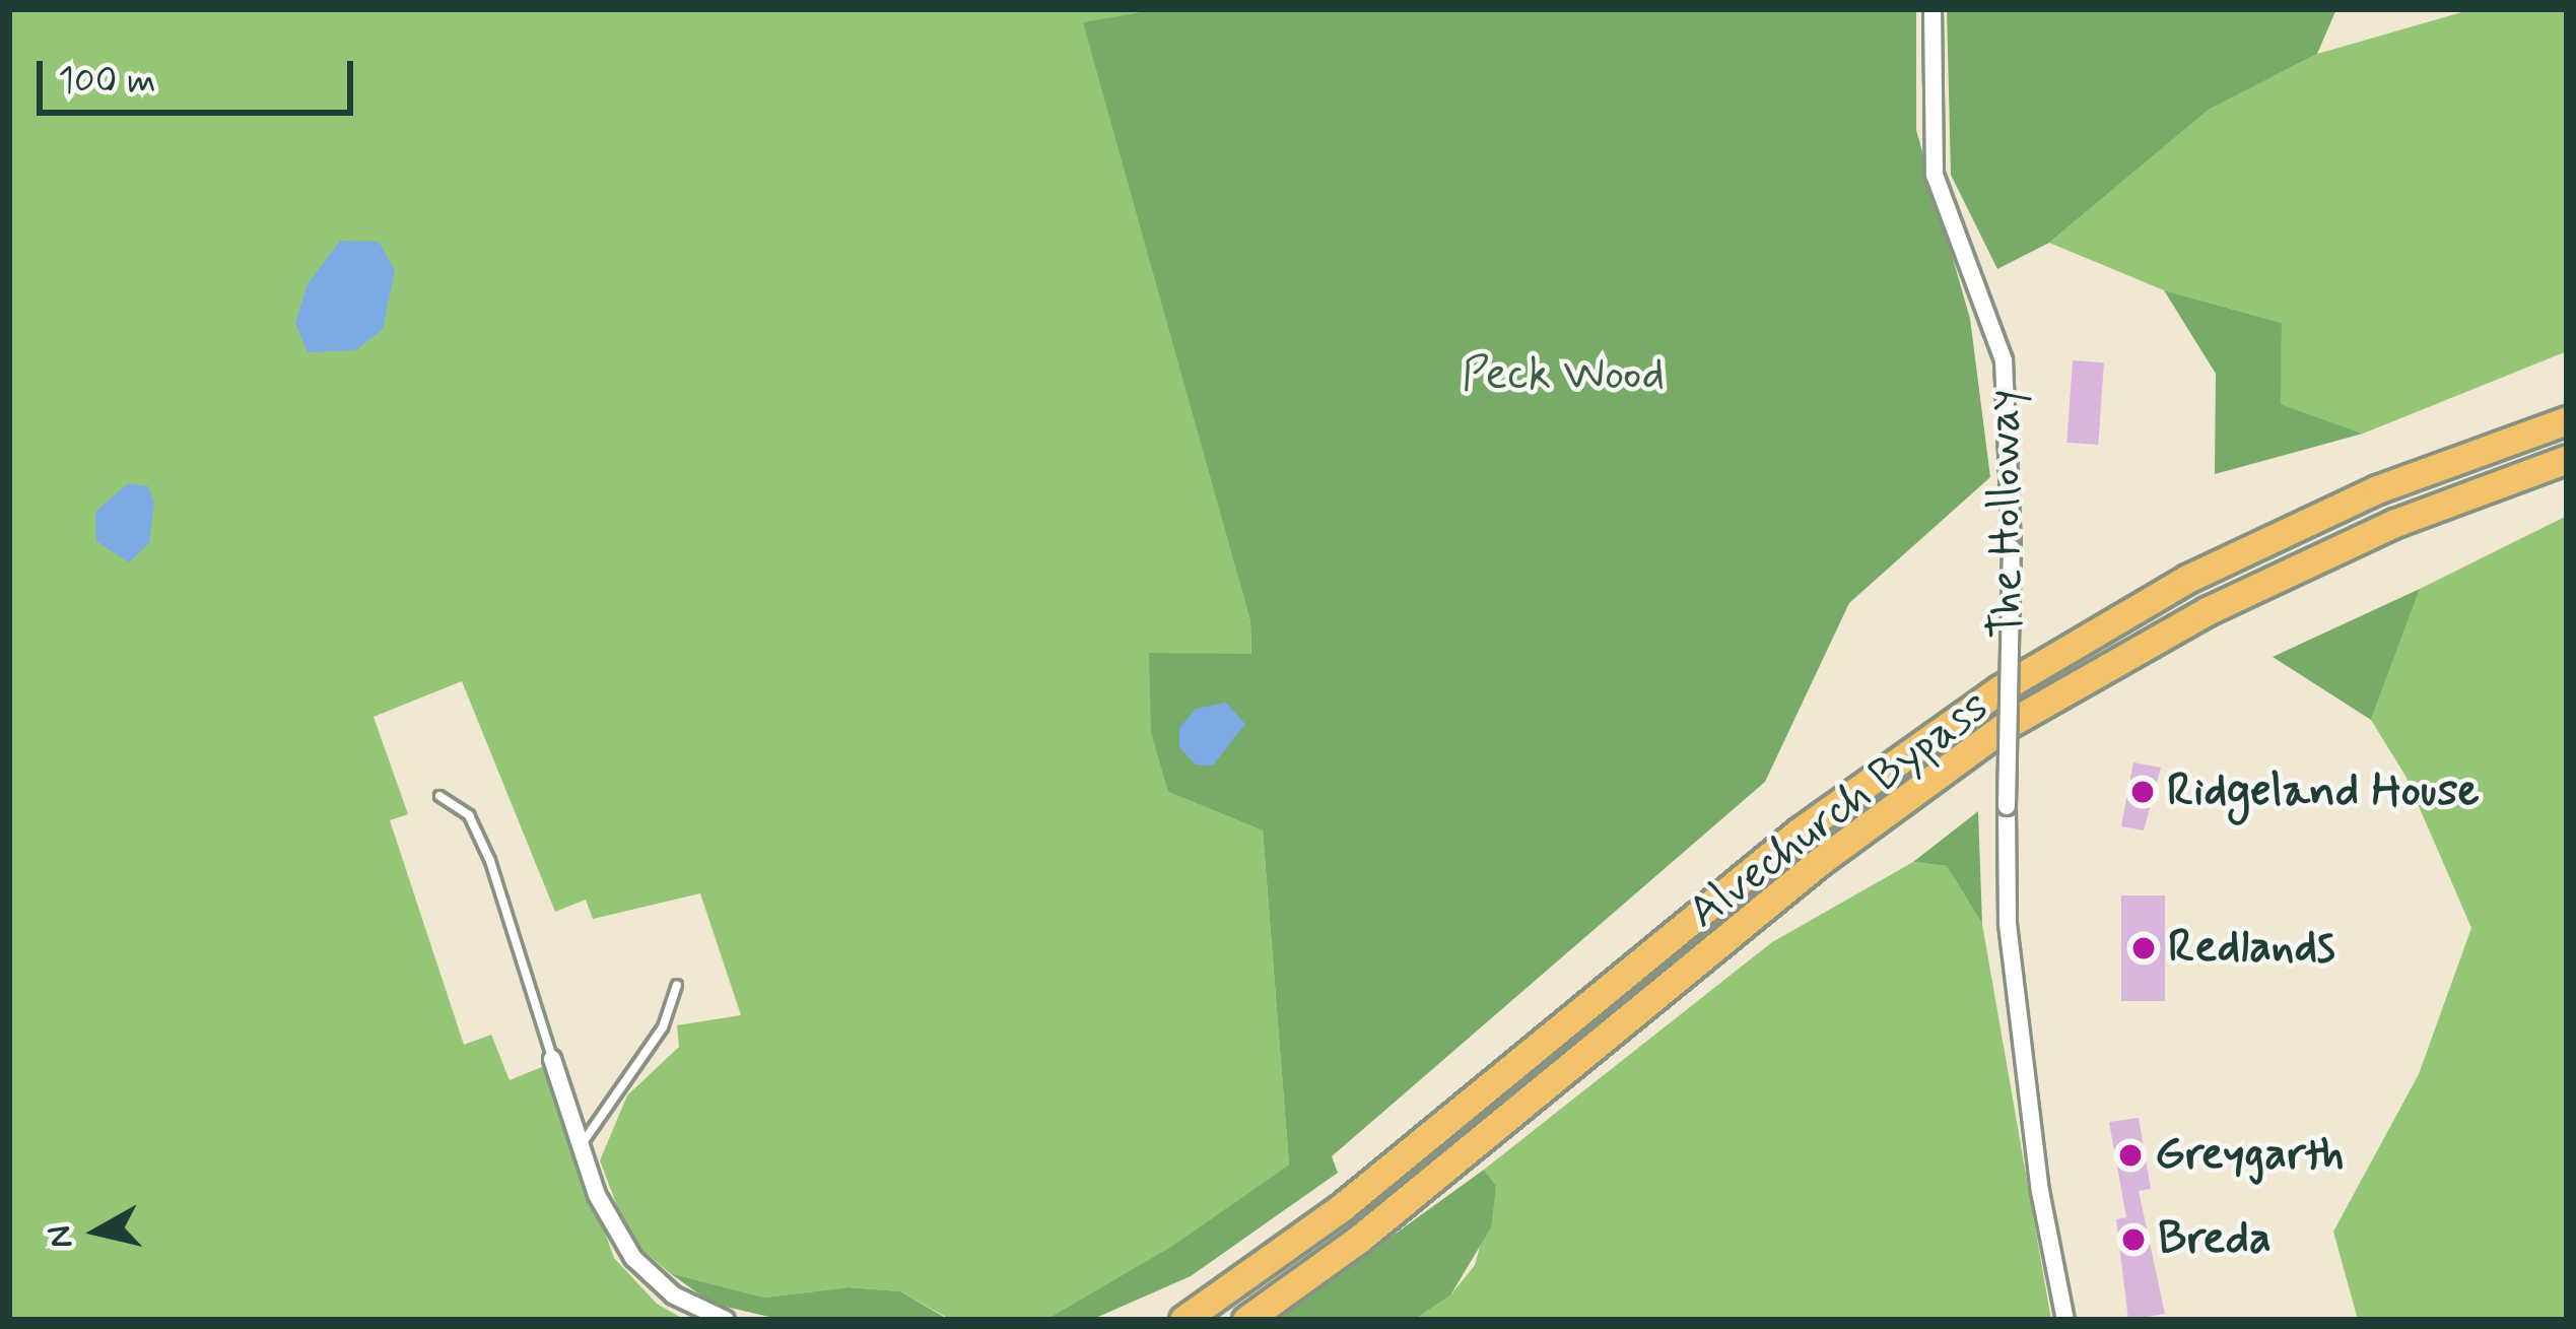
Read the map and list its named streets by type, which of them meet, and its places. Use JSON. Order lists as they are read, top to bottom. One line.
{"streets":{"highway":["Alvechurch Bypass"],"street":["The Holloway"]},"parks":["Peck Wood"],"places":["Ridgeland House","Redlands","Greygarth","Breda"],"scale_bar":"100 m","north":"left"}
